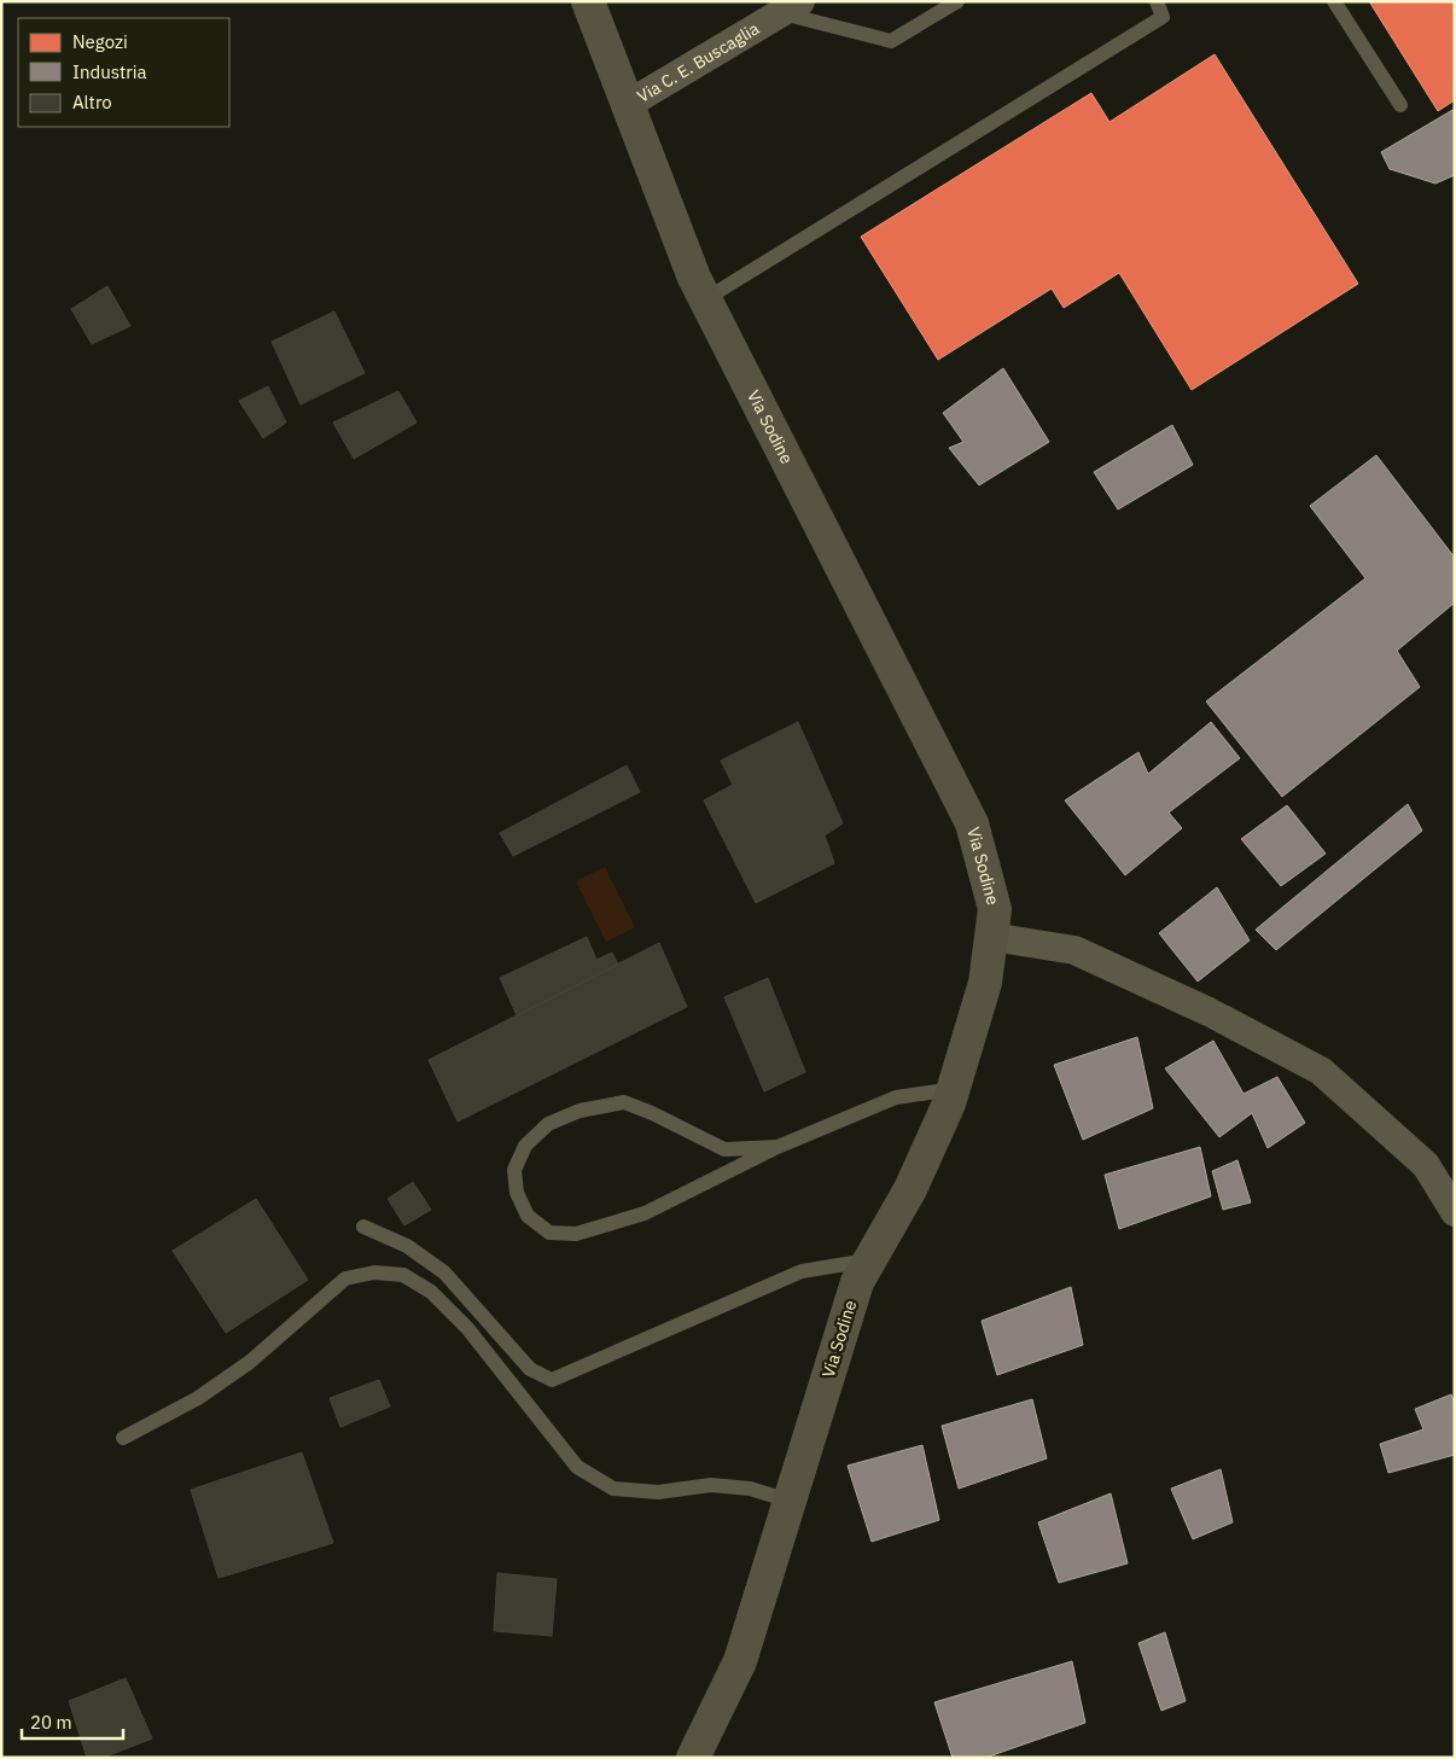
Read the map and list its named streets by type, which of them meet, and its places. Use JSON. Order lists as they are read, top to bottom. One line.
{"streets":{"street":["Via C. E. Buscaglia","Via Sodine"]},"crossings":[["Via C. E. Buscaglia","Via Sodine"]],"legend":["Negozi","Industria","Altro"],"scale_bar":"20 m"}
